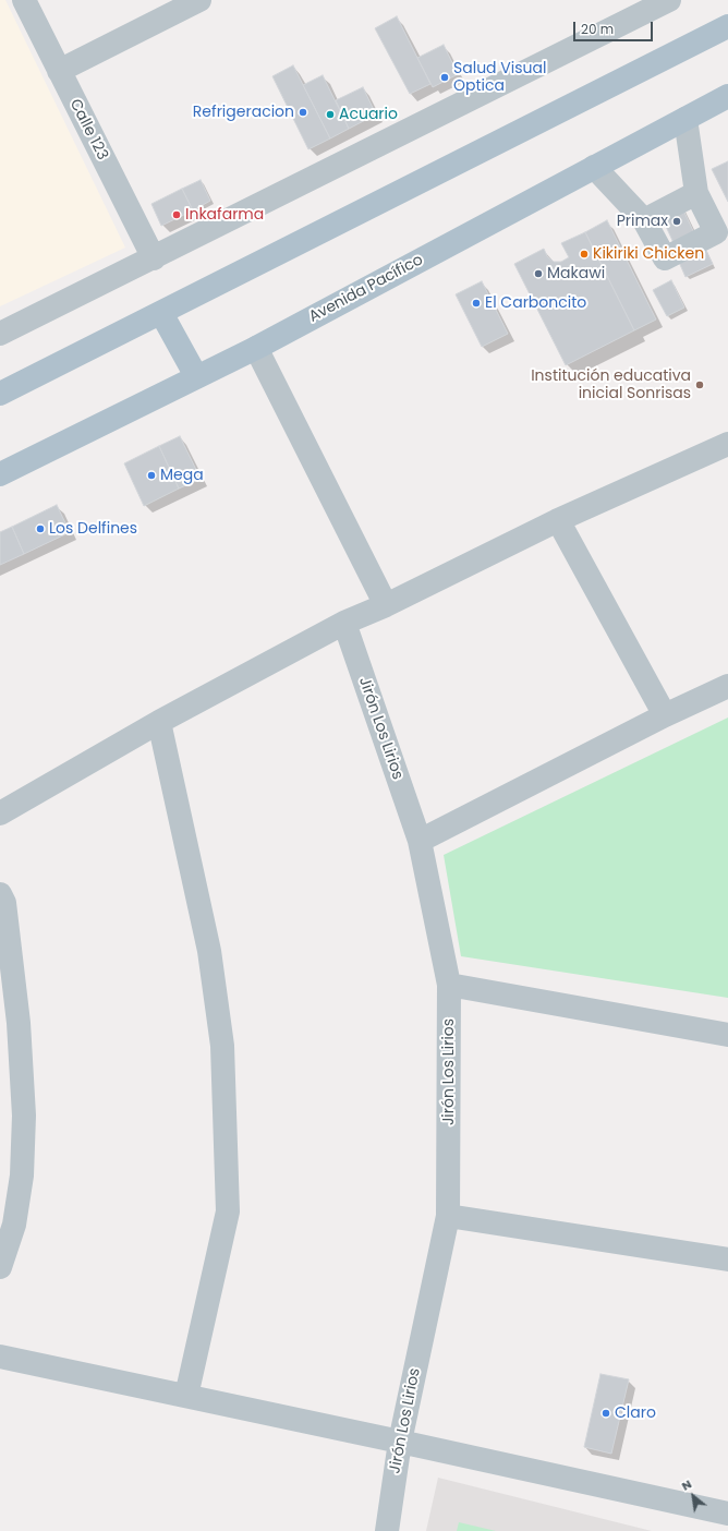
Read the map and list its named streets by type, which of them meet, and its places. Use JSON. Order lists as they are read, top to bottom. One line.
{"streets":{"main road":["Avenida Pacífico"],"street":["Calle 123","Jirón Los Lirios"]},"places":["Salud Visual Optica","Refrigeracion","Acuario","Inkafarma","Primax","Kikiriki Chicken","Makawi","El Carboncito","Institución educativa inicial Sonrisas","Mega","Los Delfines","Claro"],"scale_bar":"20 m","north":"top left"}
